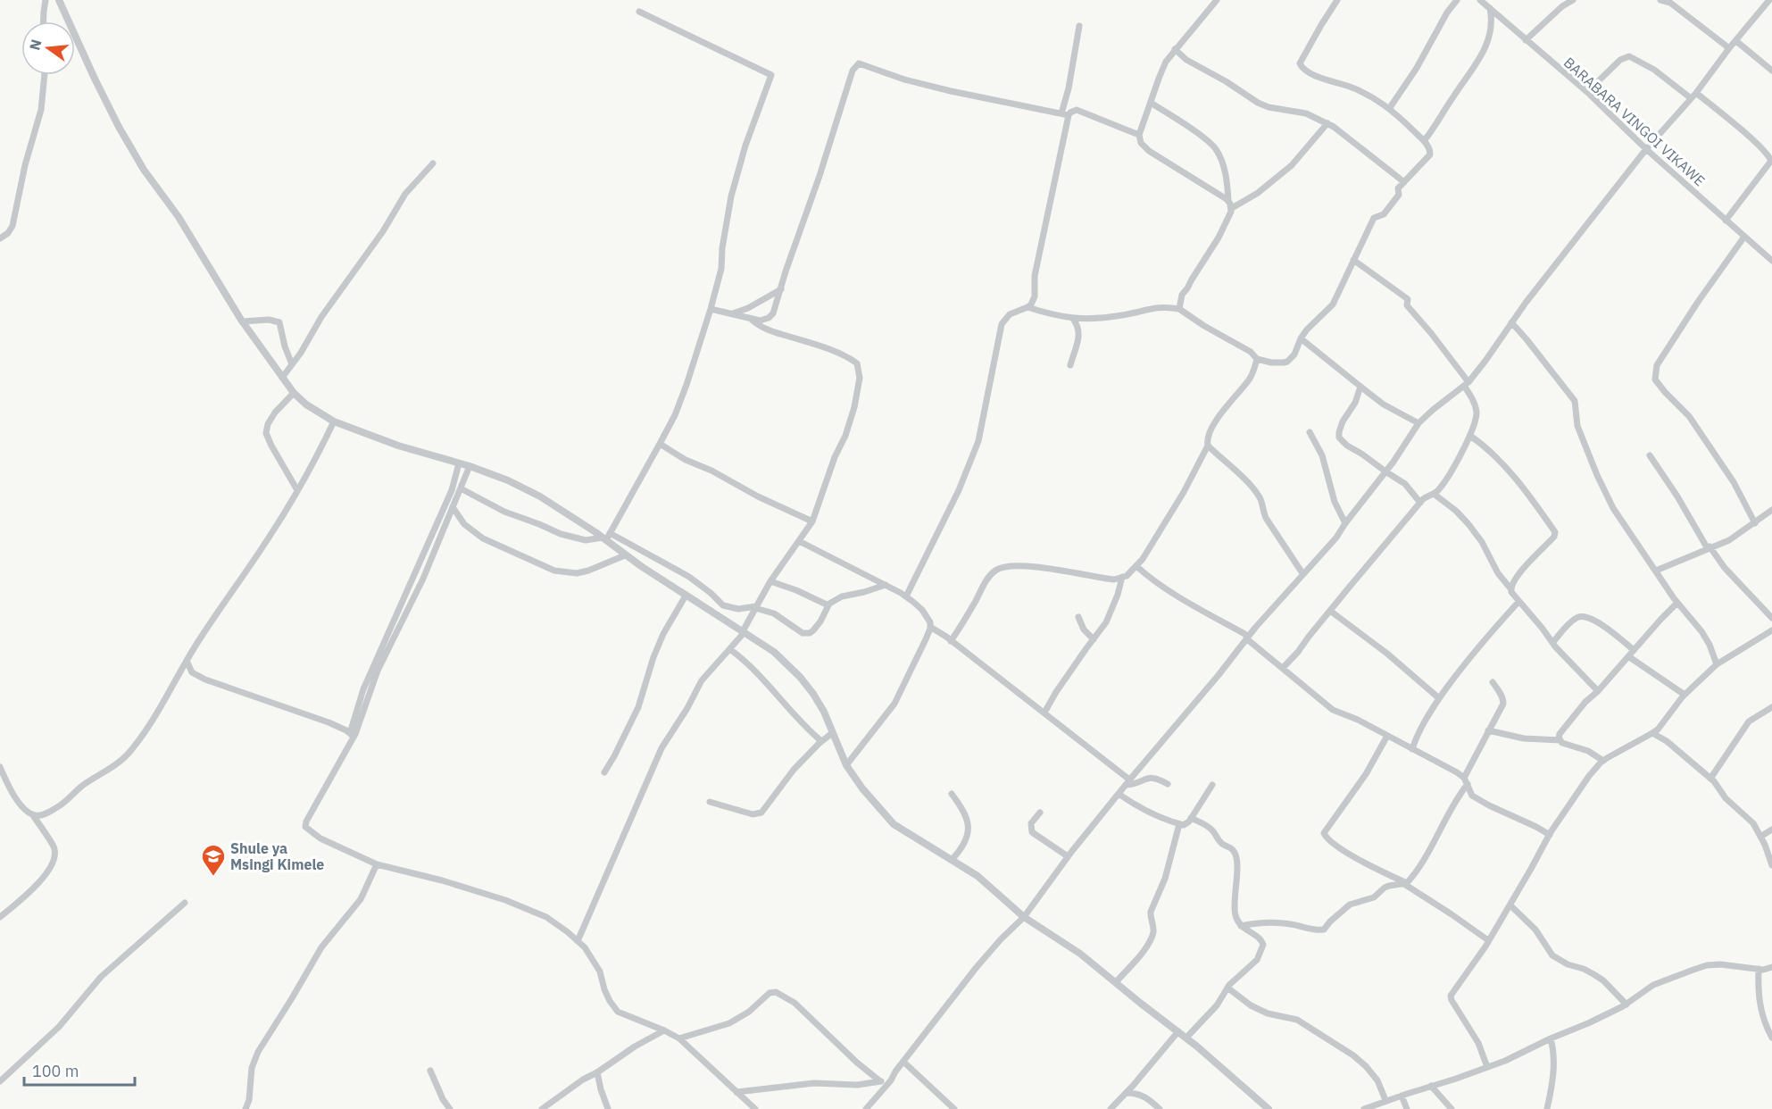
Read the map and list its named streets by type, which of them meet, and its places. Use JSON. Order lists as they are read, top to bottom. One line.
{"streets":{"street":["BARABARA VINGOI VIKAWE"]},"places":{"school or university":["Shule ya Msingi Kimele"]},"scale_bar":"100 m","north":"left"}
